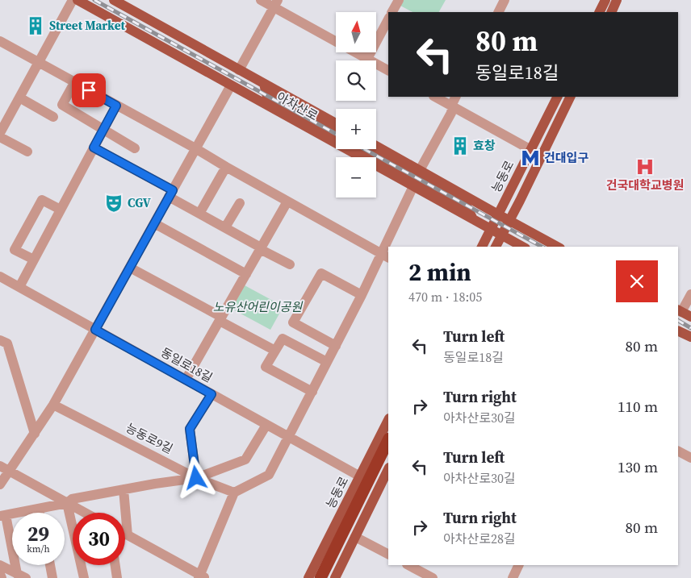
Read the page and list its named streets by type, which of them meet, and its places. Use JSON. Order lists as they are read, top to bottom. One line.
{"streets":{"main road":["아차산로","능동로"],"street":["동일로18길","능동로9길"]},"crossings":[["아차산로","능동로"],["능동로","동일로18길"]],"parks":["노유산어린이공원"],"places":{"building":["Street Market","효창"],"metro station":["건대입구"],"hospital":["건국대학교병원"],"theatre":["CGV"]},"north":"top","page":{"map_buttons":["+","−"],"turn":["80 m","동일로18길"],"heading":["2 min","470 m · 18:05"],"list":[{"name":"Turn left","note":"동일로18길","value":"80 m"},{"name":"Turn right","note":"아차산로30길","value":"110 m"},{"name":"Turn left","note":"아차산로30길","value":"130 m"},{"name":"Turn right","note":"아차산로28길","value":"80 m"}],"speed":"29 km/h","limit":"30"}}
